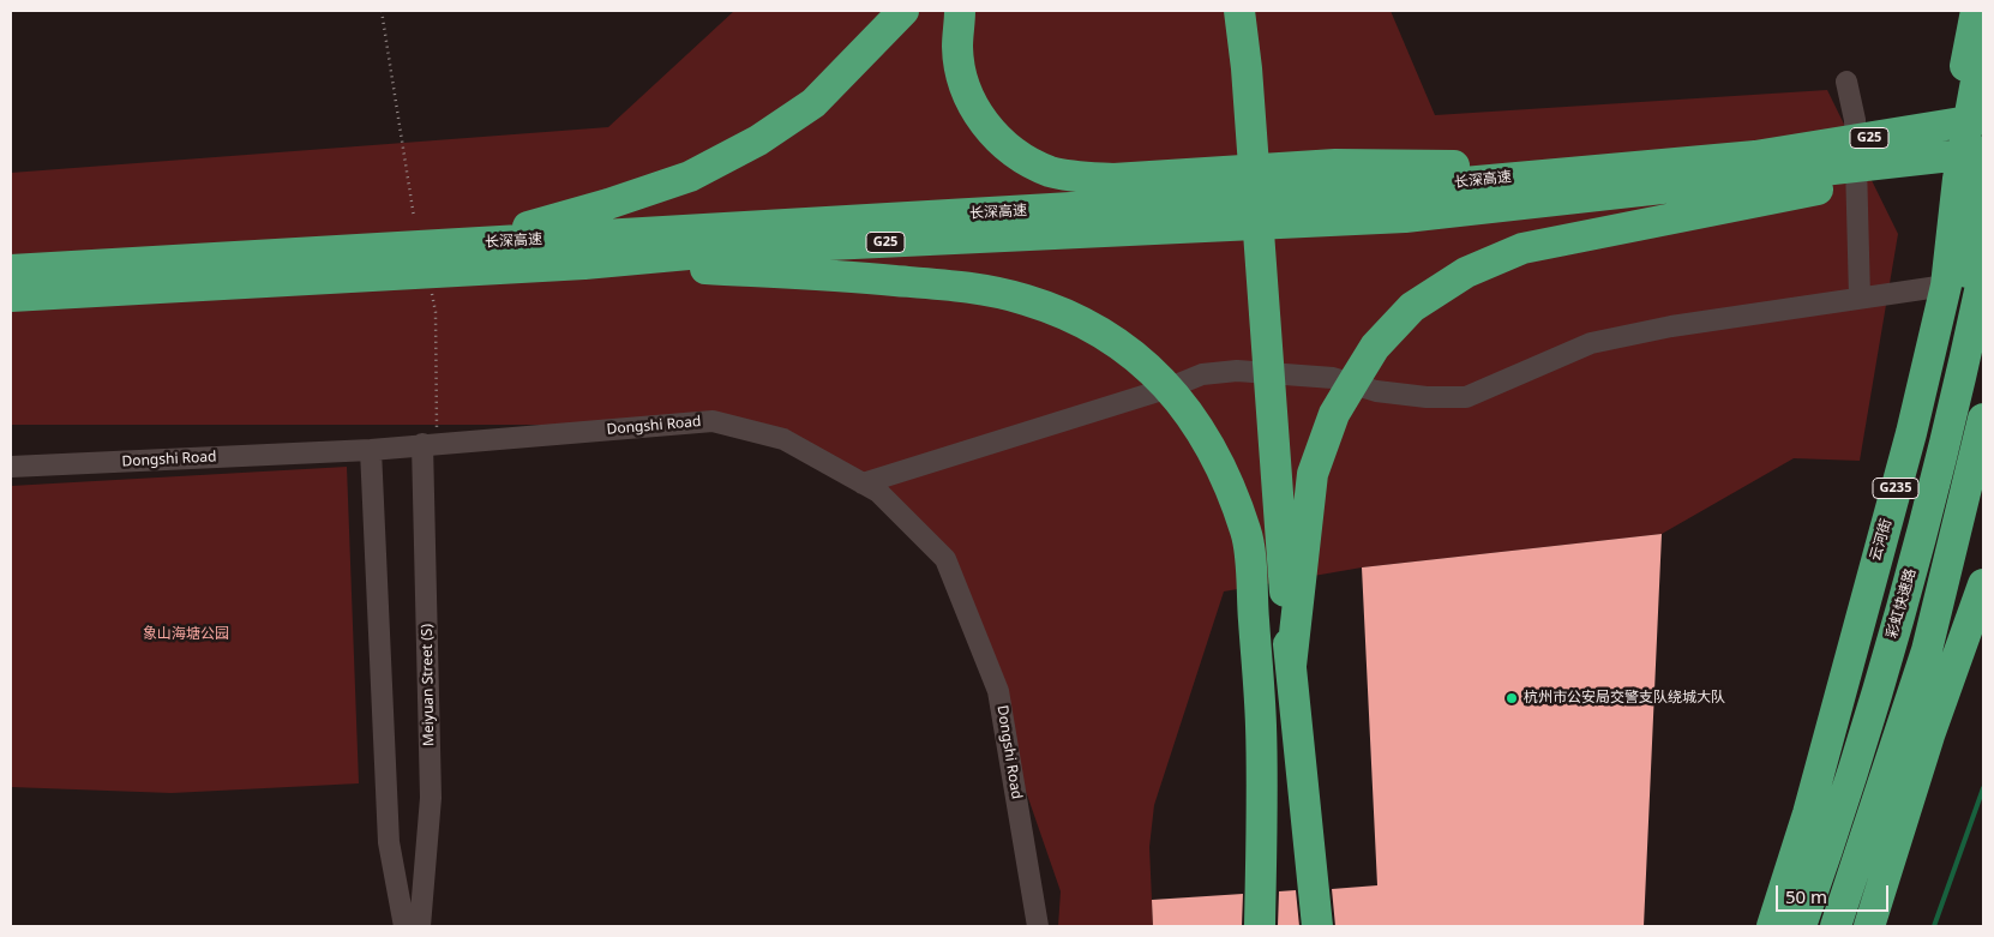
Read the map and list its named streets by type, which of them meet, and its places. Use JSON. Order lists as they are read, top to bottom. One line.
{"streets":{"highway":["G25","长深高速","G235","云河街","彩虹快速路"],"street":["Dongshi Road","Meiyuan Street (S)"]},"crossings":[["长深高速","G235"],["长深高速","云河街"],["Dongshi Road","Meiyuan Street (S)"],["G235","云河街"]],"parks":["象山海塘公园"],"places":["杭州市公安局交警支队绕城大队"],"scale_bar":"50 m"}
